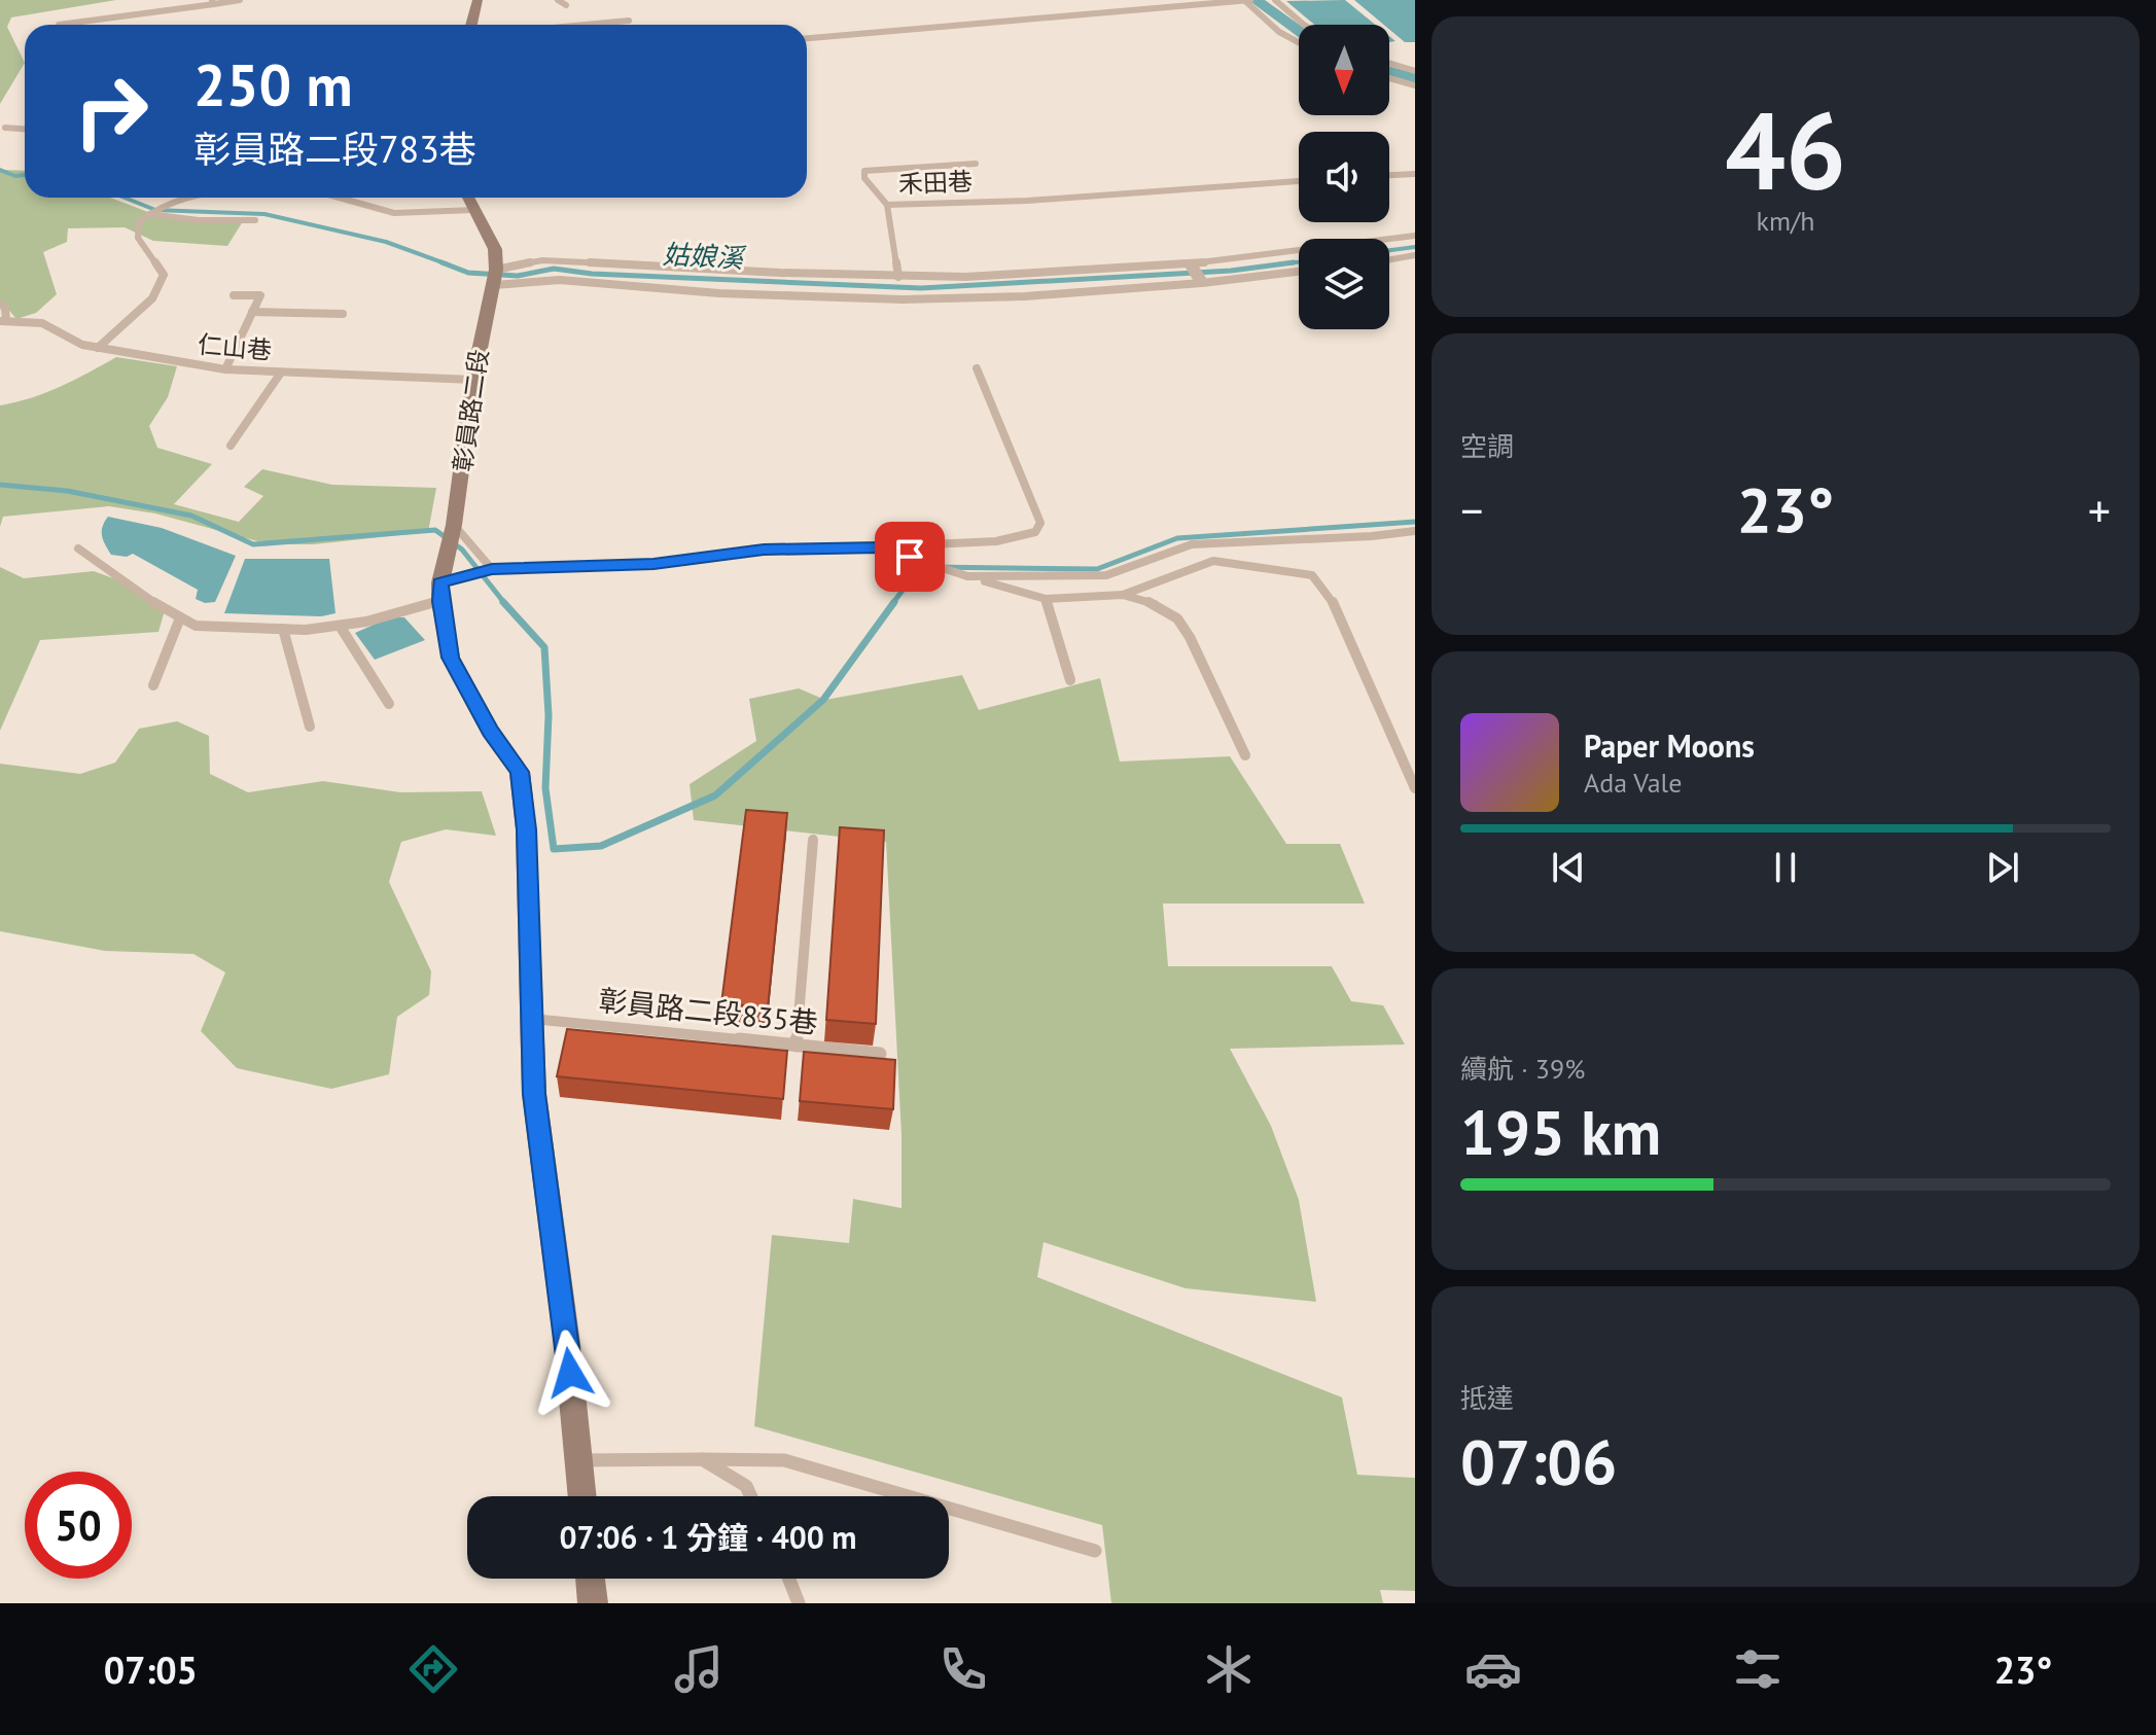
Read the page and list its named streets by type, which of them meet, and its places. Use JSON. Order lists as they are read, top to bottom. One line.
{"streets":{"main road":["彰員路二段"],"lane":["禾田巷","仁山巷","彰員路二段835巷"]},"crossings":[["仁山巷","彰員路二段"],["彰員路二段","彰員路二段835巷"]],"water":["姑娘溪"],"north":"bottom","page":{"tile":[["46","km/h"],"空調",["續航 · 39%","195 km"],["抵達","07:06"]],"turn":["250 m","彰員路二段783巷"],"heat":["−","23°","+"],"song":["Paper Moons","Ada Vale"],"limit":"50","trip":"07:06 · 1 分鐘 · 400 m","tabs":["07:05","23°"]}}
